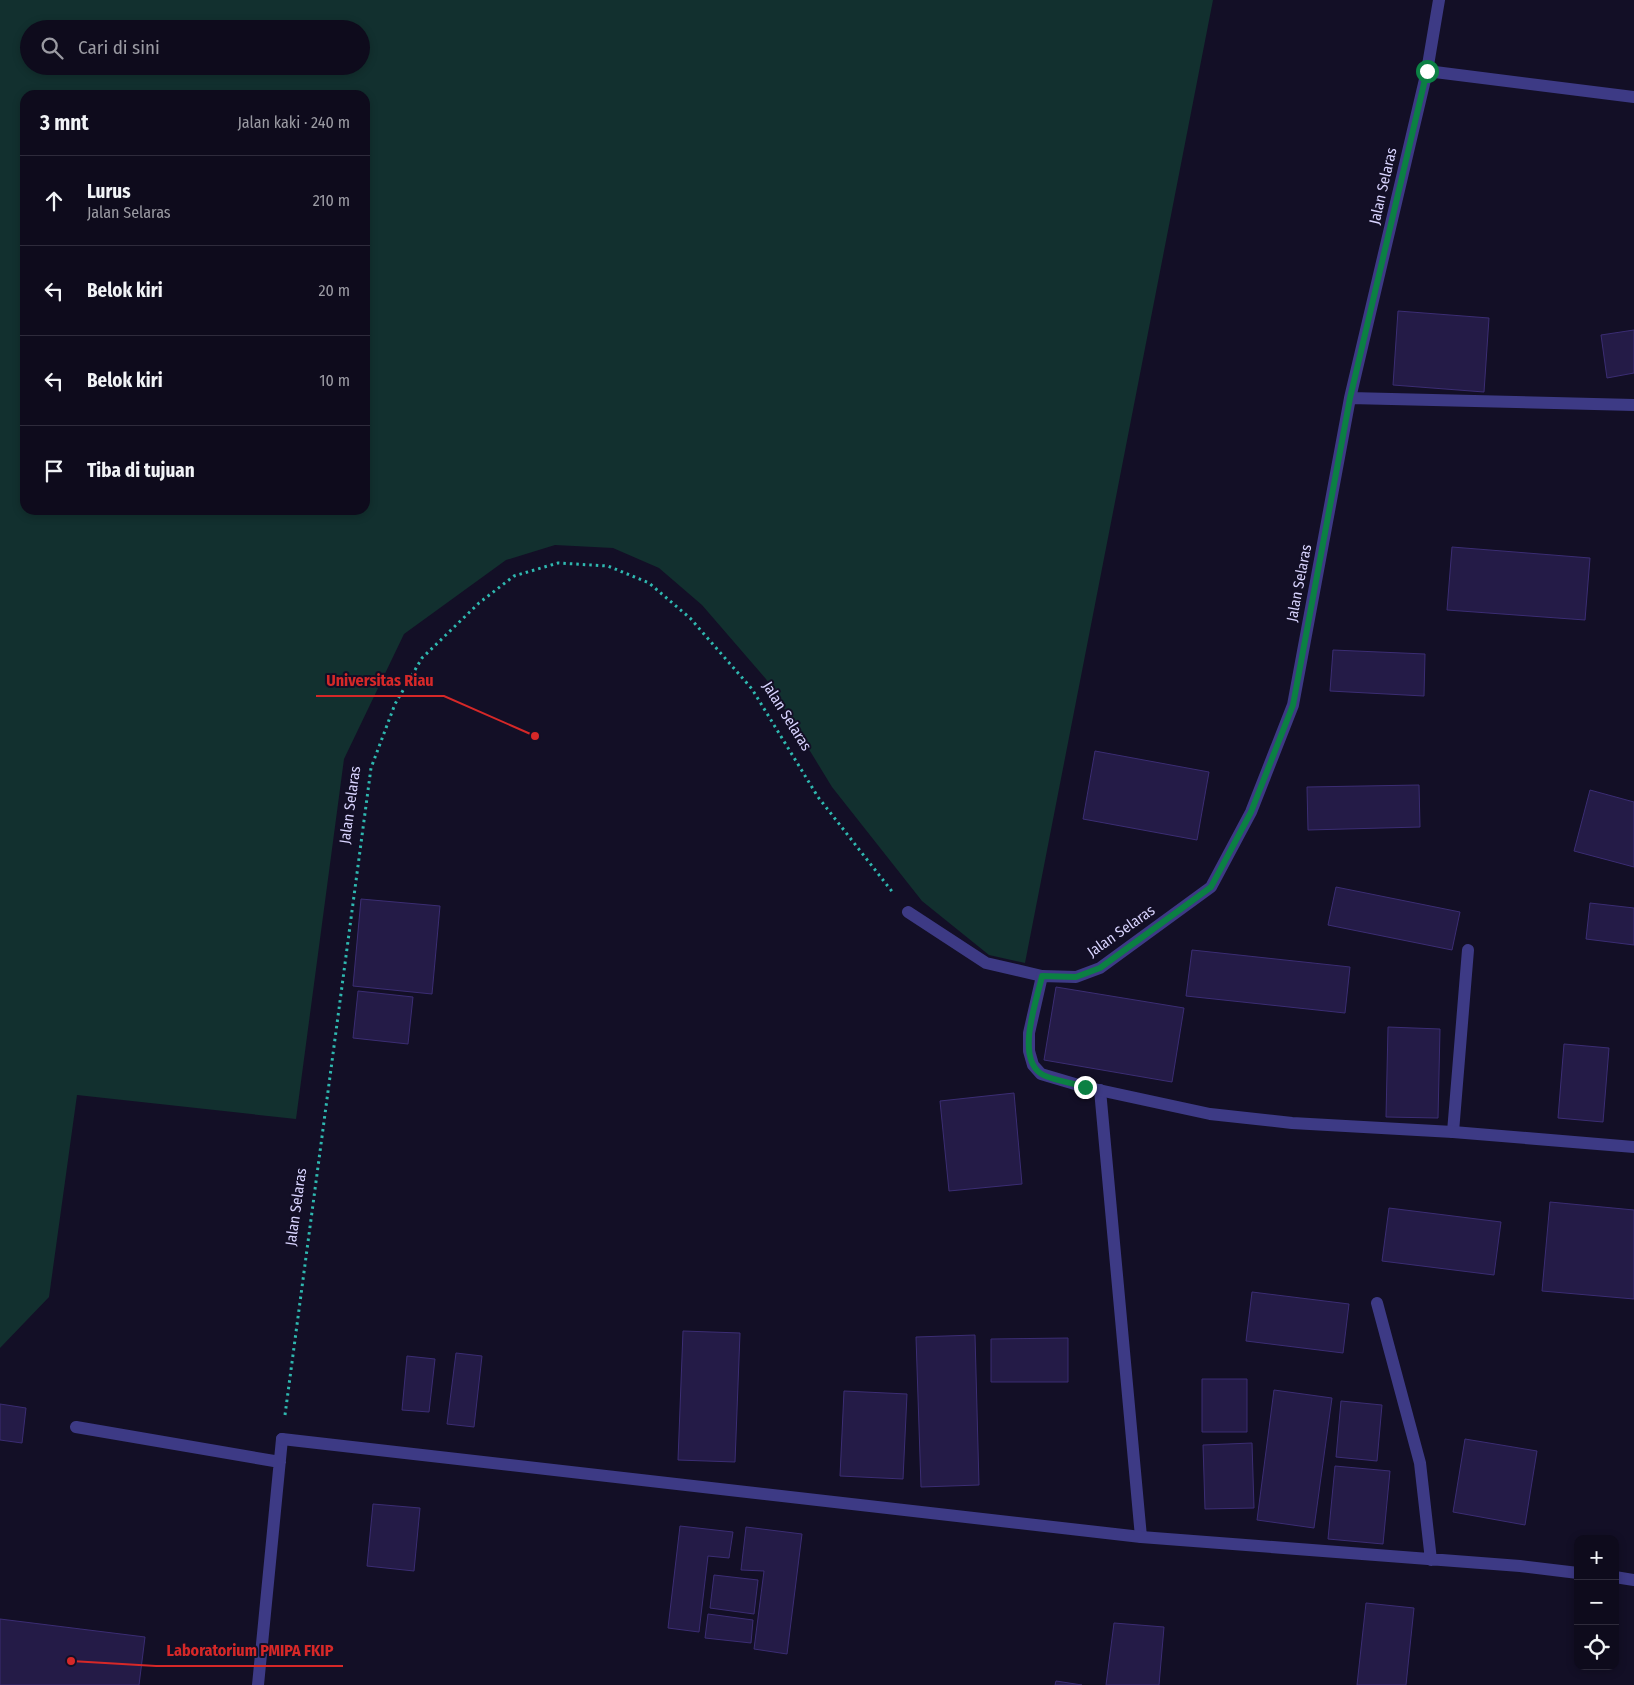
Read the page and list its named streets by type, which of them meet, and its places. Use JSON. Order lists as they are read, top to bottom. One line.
{"streets":{"street":["Jalan Selaras"]},"places":["Universitas Riau","Laboratorium PMIPA FKIP"],"page":{"search":"Cari di sini","heading":["3 mnt","Jalan kaki · 240 m"],"list":[["Lurus","Jalan Selaras","210 m"],["Belok kiri","20 m"],["Belok kiri","10 m"],"Tiba di tujuan"],"map_buttons":["+","−"]}}
